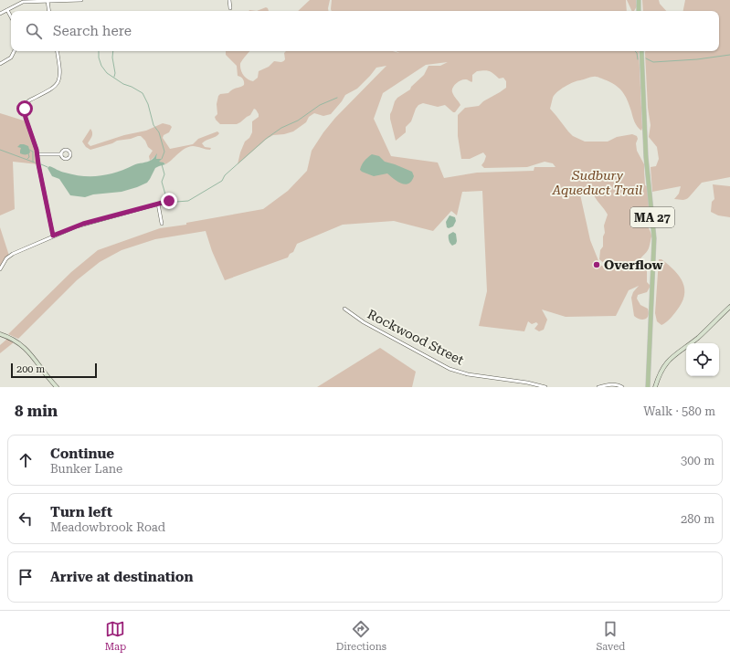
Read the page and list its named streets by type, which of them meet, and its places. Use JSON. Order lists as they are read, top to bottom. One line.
{"streets":{"main road":["MA 27"],"street":["Rockwood Street"]},"parks":["Sudbury Aqueduct Trail"],"places":["Overflow"],"scale_bar":"200 m","page":{"search":"Search here","scale":"200 m","heading":["8 min","Walk · 580 m"],"list":[["Continue","Bunker Lane","300 m"],["Turn left","Meadowbrook Road","280 m"],"Arrive at destination"],"nav":["Map","Directions","Saved"]}}
